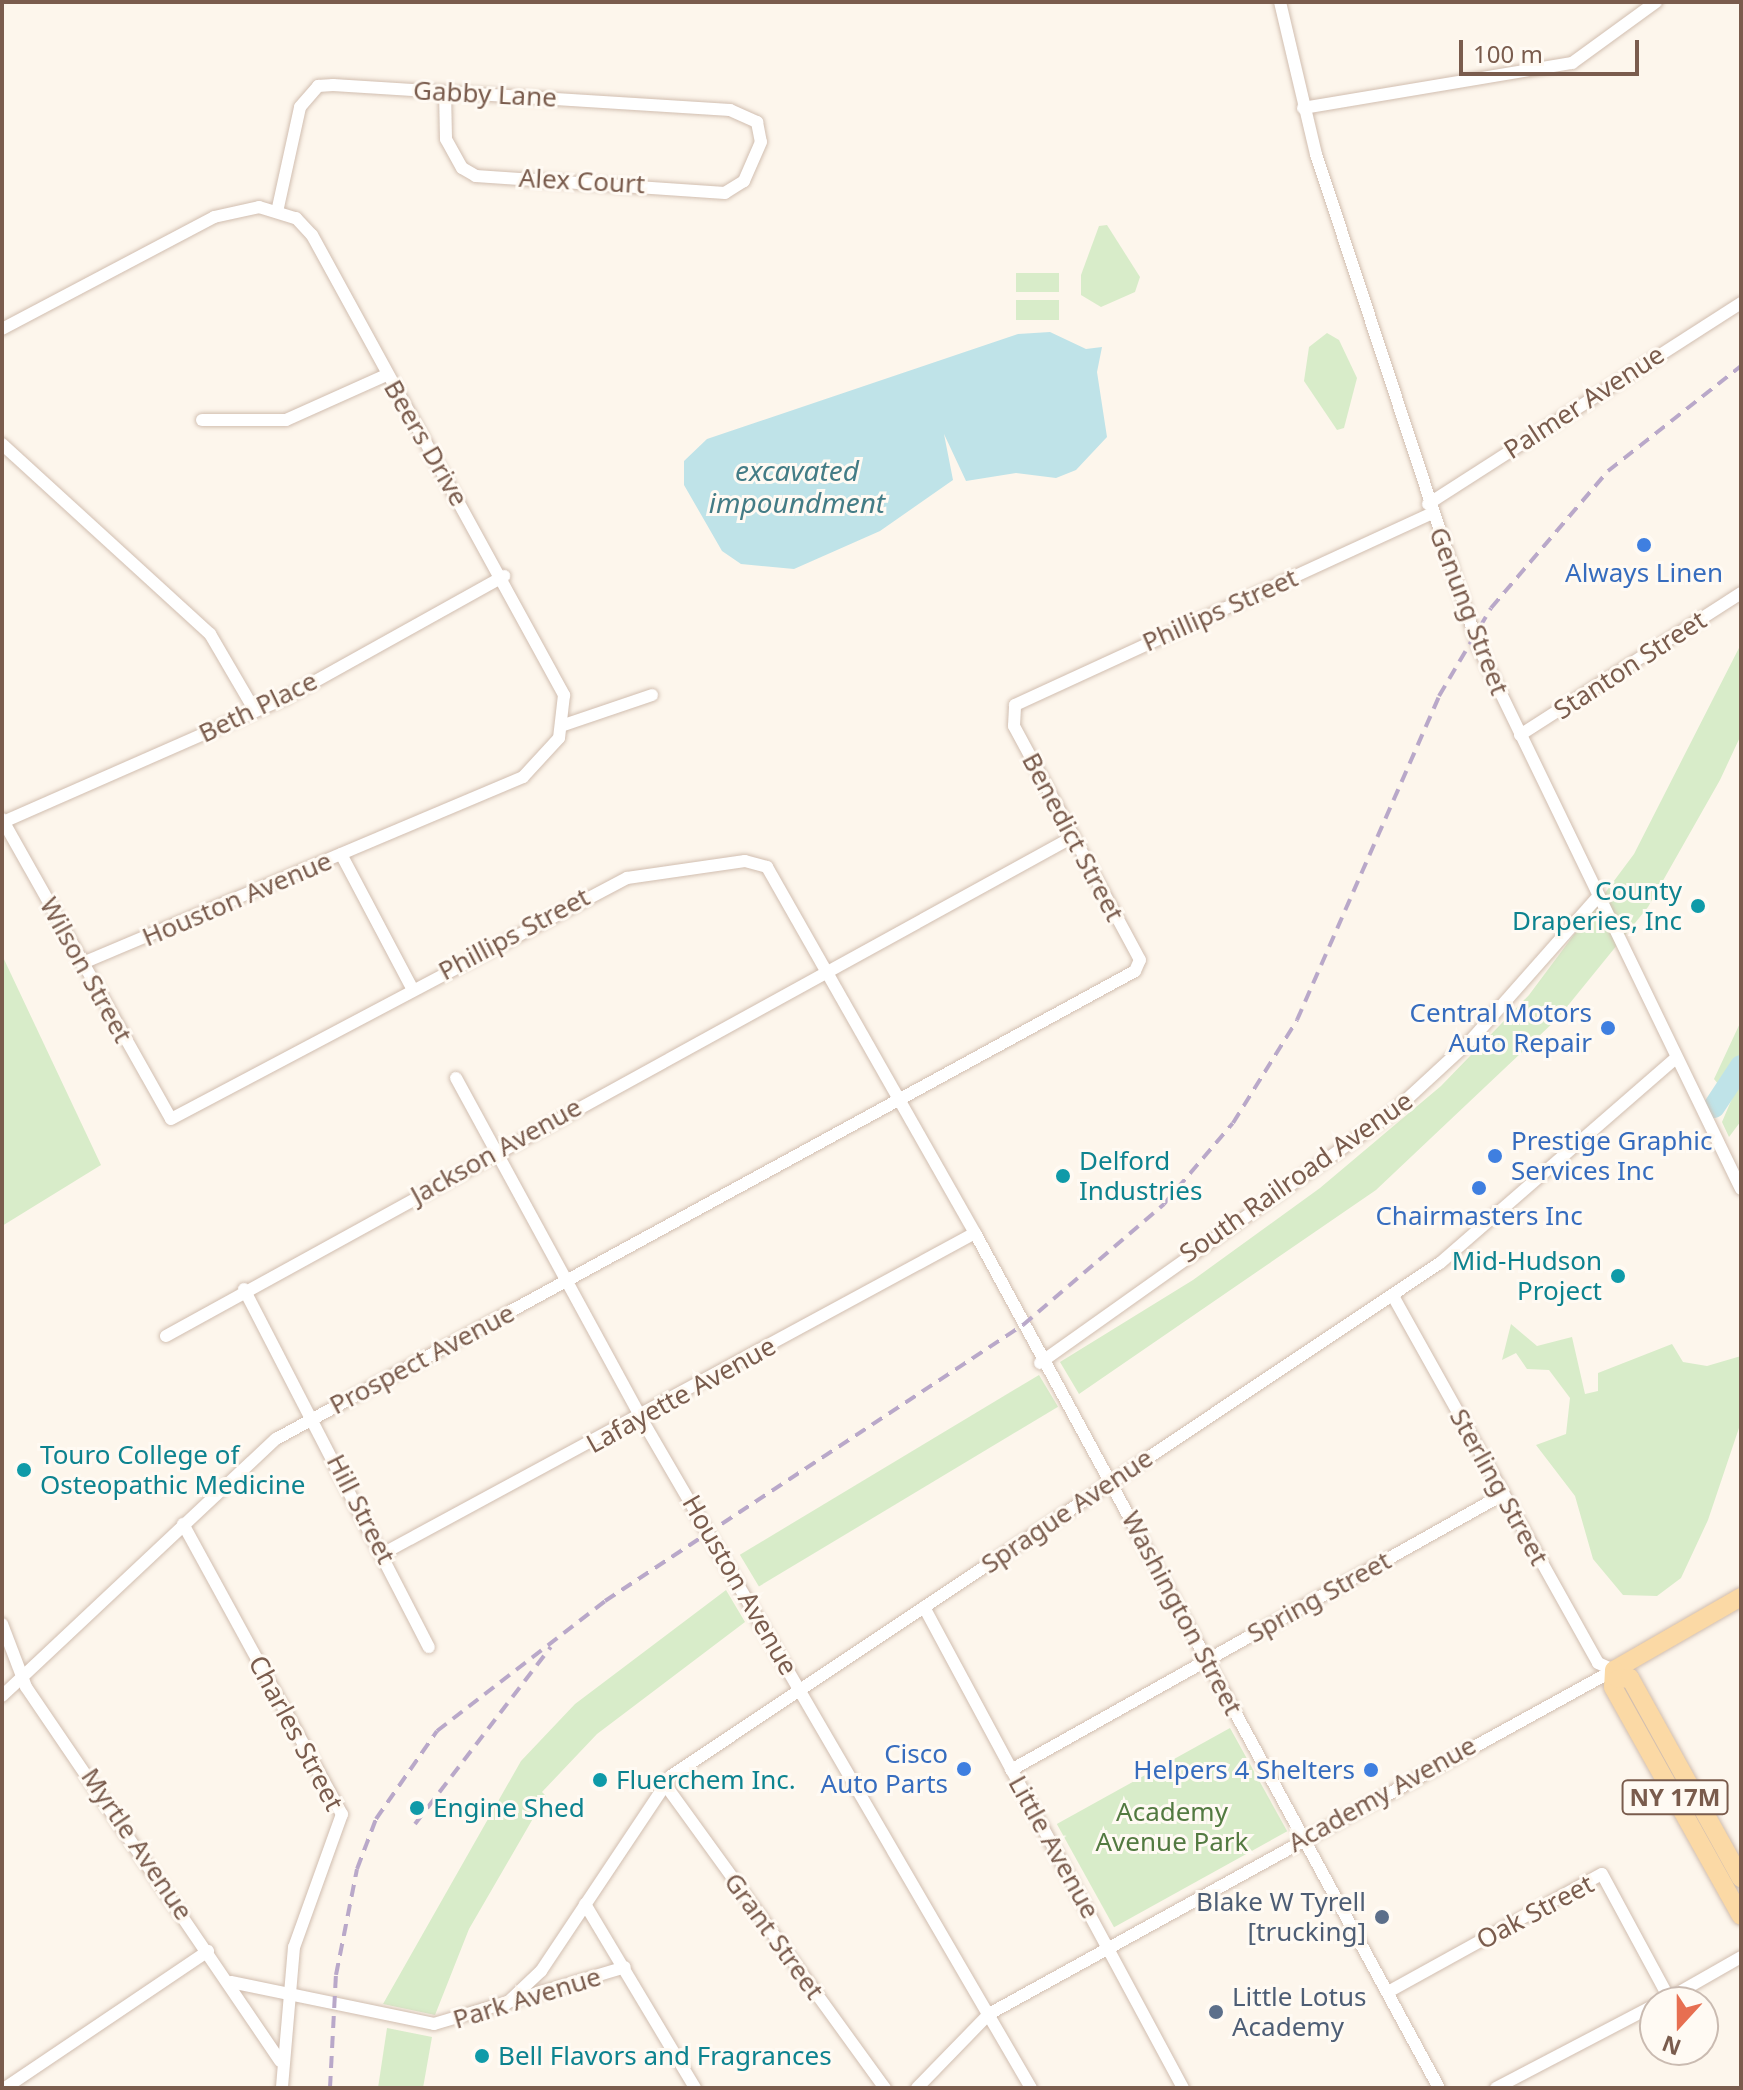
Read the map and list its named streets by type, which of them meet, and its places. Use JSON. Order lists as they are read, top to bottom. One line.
{"streets":{"main road":["Academy Avenue","NY 17M"],"street":["Gabby Lane","Alex Court","Palmer Avenue","Beers Drive","Phillips Street","Genung Street","Stanton Street","Beth Place","Benedict Street","Houston Avenue","Wilson Street","Jackson Avenue","South Railroad Avenue","Prospect Avenue","Lafayette Avenue","Sterling Street","Hill Street","Sprague Avenue","Spring Street","Washington Street","Charles Street","Myrtle Avenue","Little Avenue","Oak Street","Grant Street","Park Avenue"]},"crossings":[["Gabby Lane","Alex Court"],["Gabby Lane","Beers Drive"],["Palmer Avenue","Phillips Street"],["Palmer Avenue","Genung Street"],["Beers Drive","Beth Place"],["Phillips Street","Genung Street"],["Phillips Street","Benedict Street"],["Phillips Street","Houston Avenue"],["Phillips Street","Wilson Street"],["Phillips Street","Jackson Avenue"],["Phillips Street","Washington Street"],["Genung Street","Stanton Street"],["Genung Street","South Railroad Avenue"],["Genung Street","Sprague Avenue"],["Beth Place","Wilson Street"],["Benedict Street","Jackson Avenue"],["Benedict Street","Prospect Avenue"],["Houston Avenue","Wilson Street"],["Houston Avenue","Jackson Avenue"],["Houston Avenue","Prospect Avenue"],["Houston Avenue","Lafayette Avenue"],["Houston Avenue","Sprague Avenue"],["Houston Avenue","Academy Avenue"],["Jackson Avenue","Hill Street"],["Jackson Avenue","Washington Street"],["South Railroad Avenue","Washington Street"],["Prospect Avenue","Hill Street"],["Prospect Avenue","Washington Street"],["Prospect Avenue","Charles Street"],["Prospect Avenue","Myrtle Avenue"],["Lafayette Avenue","Hill Street"],["Lafayette Avenue","Washington Street"],["Sterling Street","Sprague Avenue"],["Sterling Street","Spring Street"],["Sterling Street","Academy Avenue"],["Sterling Street","NY 17M"],["Sprague Avenue","Washington Street"],["Sprague Avenue","Little Avenue"],["Sprague Avenue","Grant Street"],["Sprague Avenue","Park Avenue"],["Spring Street","Washington Street"],["Spring Street","Little Avenue"],["Washington Street","Academy Avenue"],["Washington Street","Oak Street"],["Charles Street","Park Avenue"],["Academy Avenue","NY 17M"],["Academy Avenue","Little Avenue"]],"water":["excavated impoundment"],"parks":["Academy Avenue Park"],"places":["Always Linen","County Draperies, Inc","Central Motors Auto Repair","Prestige Graphic Services Inc","Delford Industries","Chairmasters Inc","Mid-Hudson Project","Touro College of Osteopathic Medicine","Cisco Auto Parts","Helpers 4 Shelters","Fluerchem Inc.","Engine Shed","Blake W Tyrell [trucking]","Little Lotus Academy","Bell Flavors and Fragrances"],"scale_bar":"100 m","north":"bottom"}
